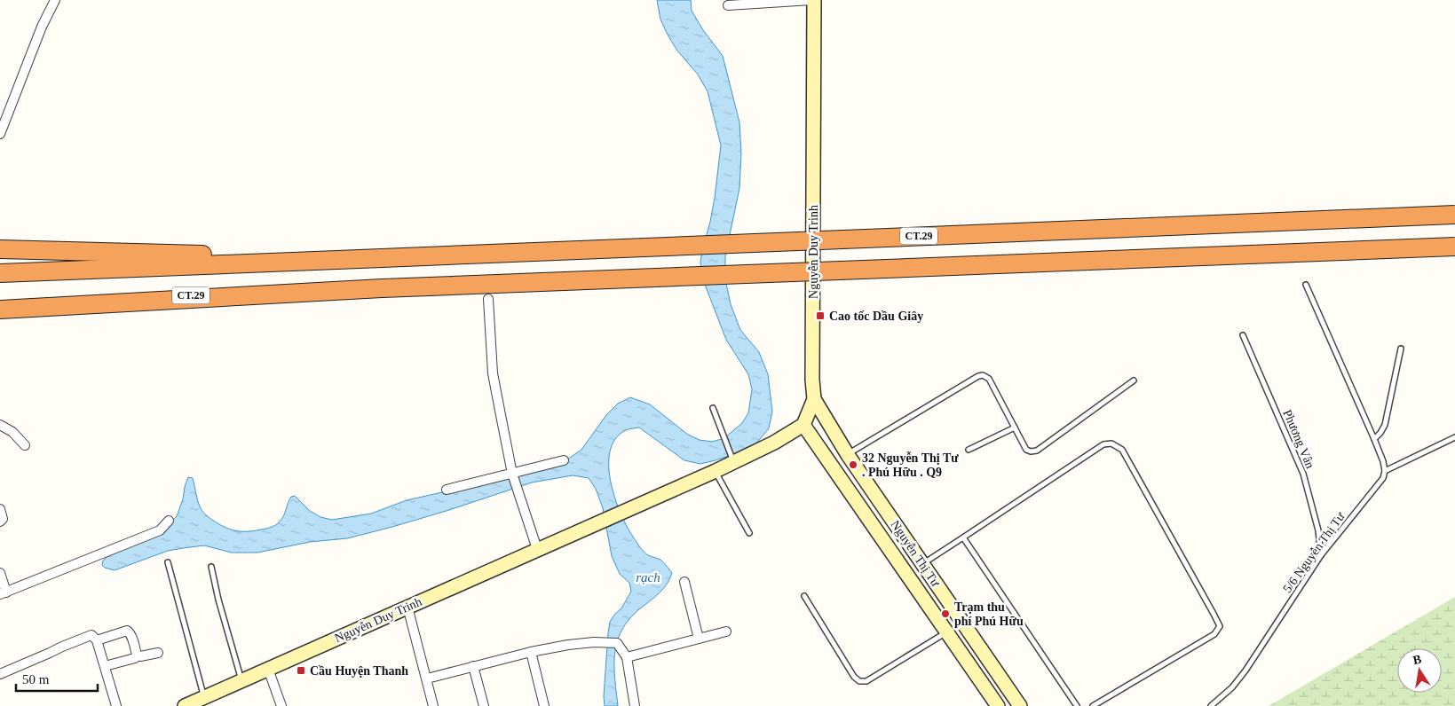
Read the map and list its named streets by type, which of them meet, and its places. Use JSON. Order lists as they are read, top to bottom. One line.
{"streets":{"highway":["CT.29"],"main road":["Nguyễn Duy Trinh","Nguyễn Thị Tư"],"lane":["Phương Vân","5/6 Nguyễn Thị Tư"]},"crossings":[["Nguyễn Duy Trinh","Nguyễn Thị Tư"],["Phương Vân","5/6 Nguyễn Thị Tư"]],"water":["rạch"],"places":{"transit":["Cao tốc Dầu Giây","Cầu Huyện Thanh"],"other":["32 Nguyễn Thị Tư . Phú Hữu . Q9","Trạm thu phí Phú Hữu"]},"scale_bar":"50 m","north":"top"}
